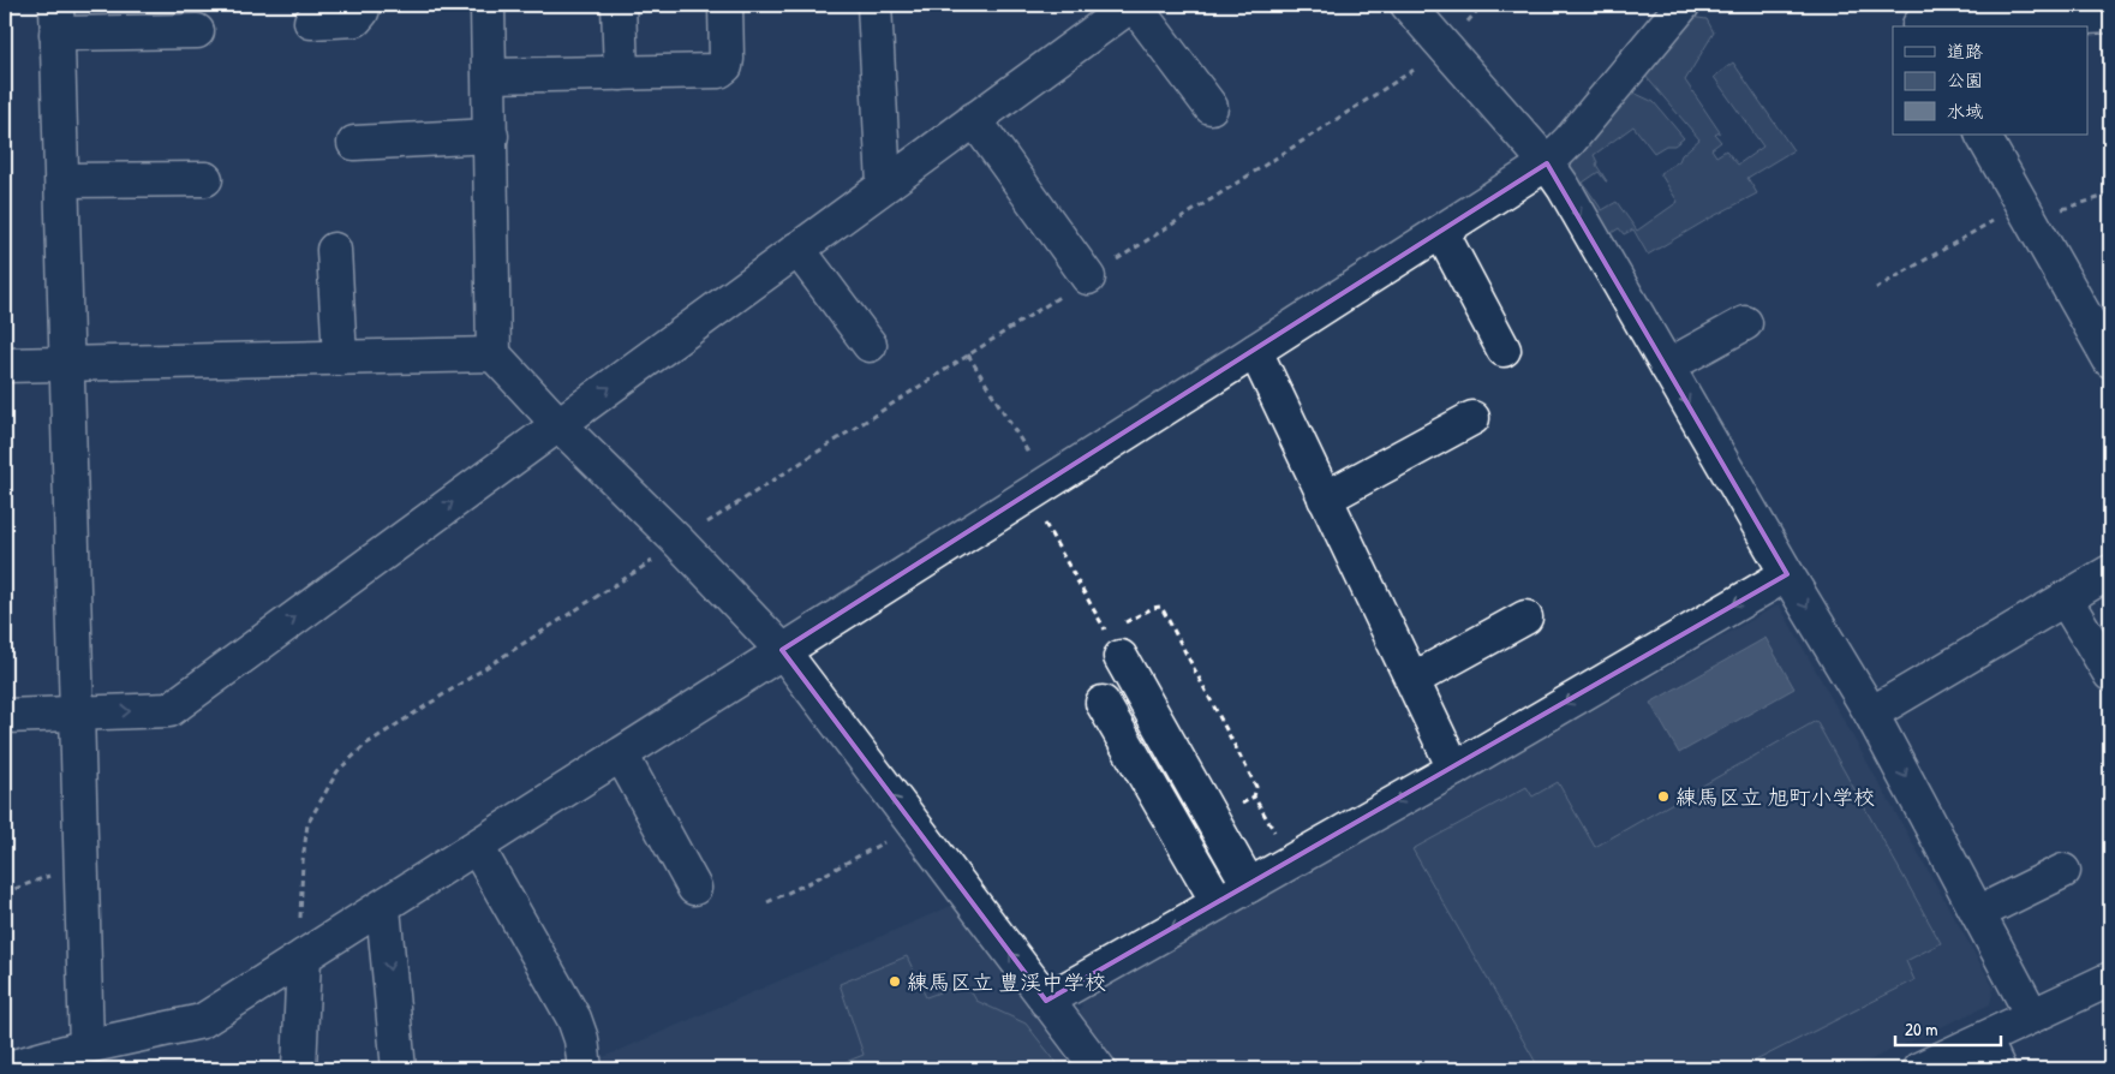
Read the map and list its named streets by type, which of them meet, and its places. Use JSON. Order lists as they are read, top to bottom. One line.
{"places":["練馬区立 旭町小学校","練馬区立 豊渓中学校"],"legend":["道路","公園","水域"],"scale_bar":"20 m"}
